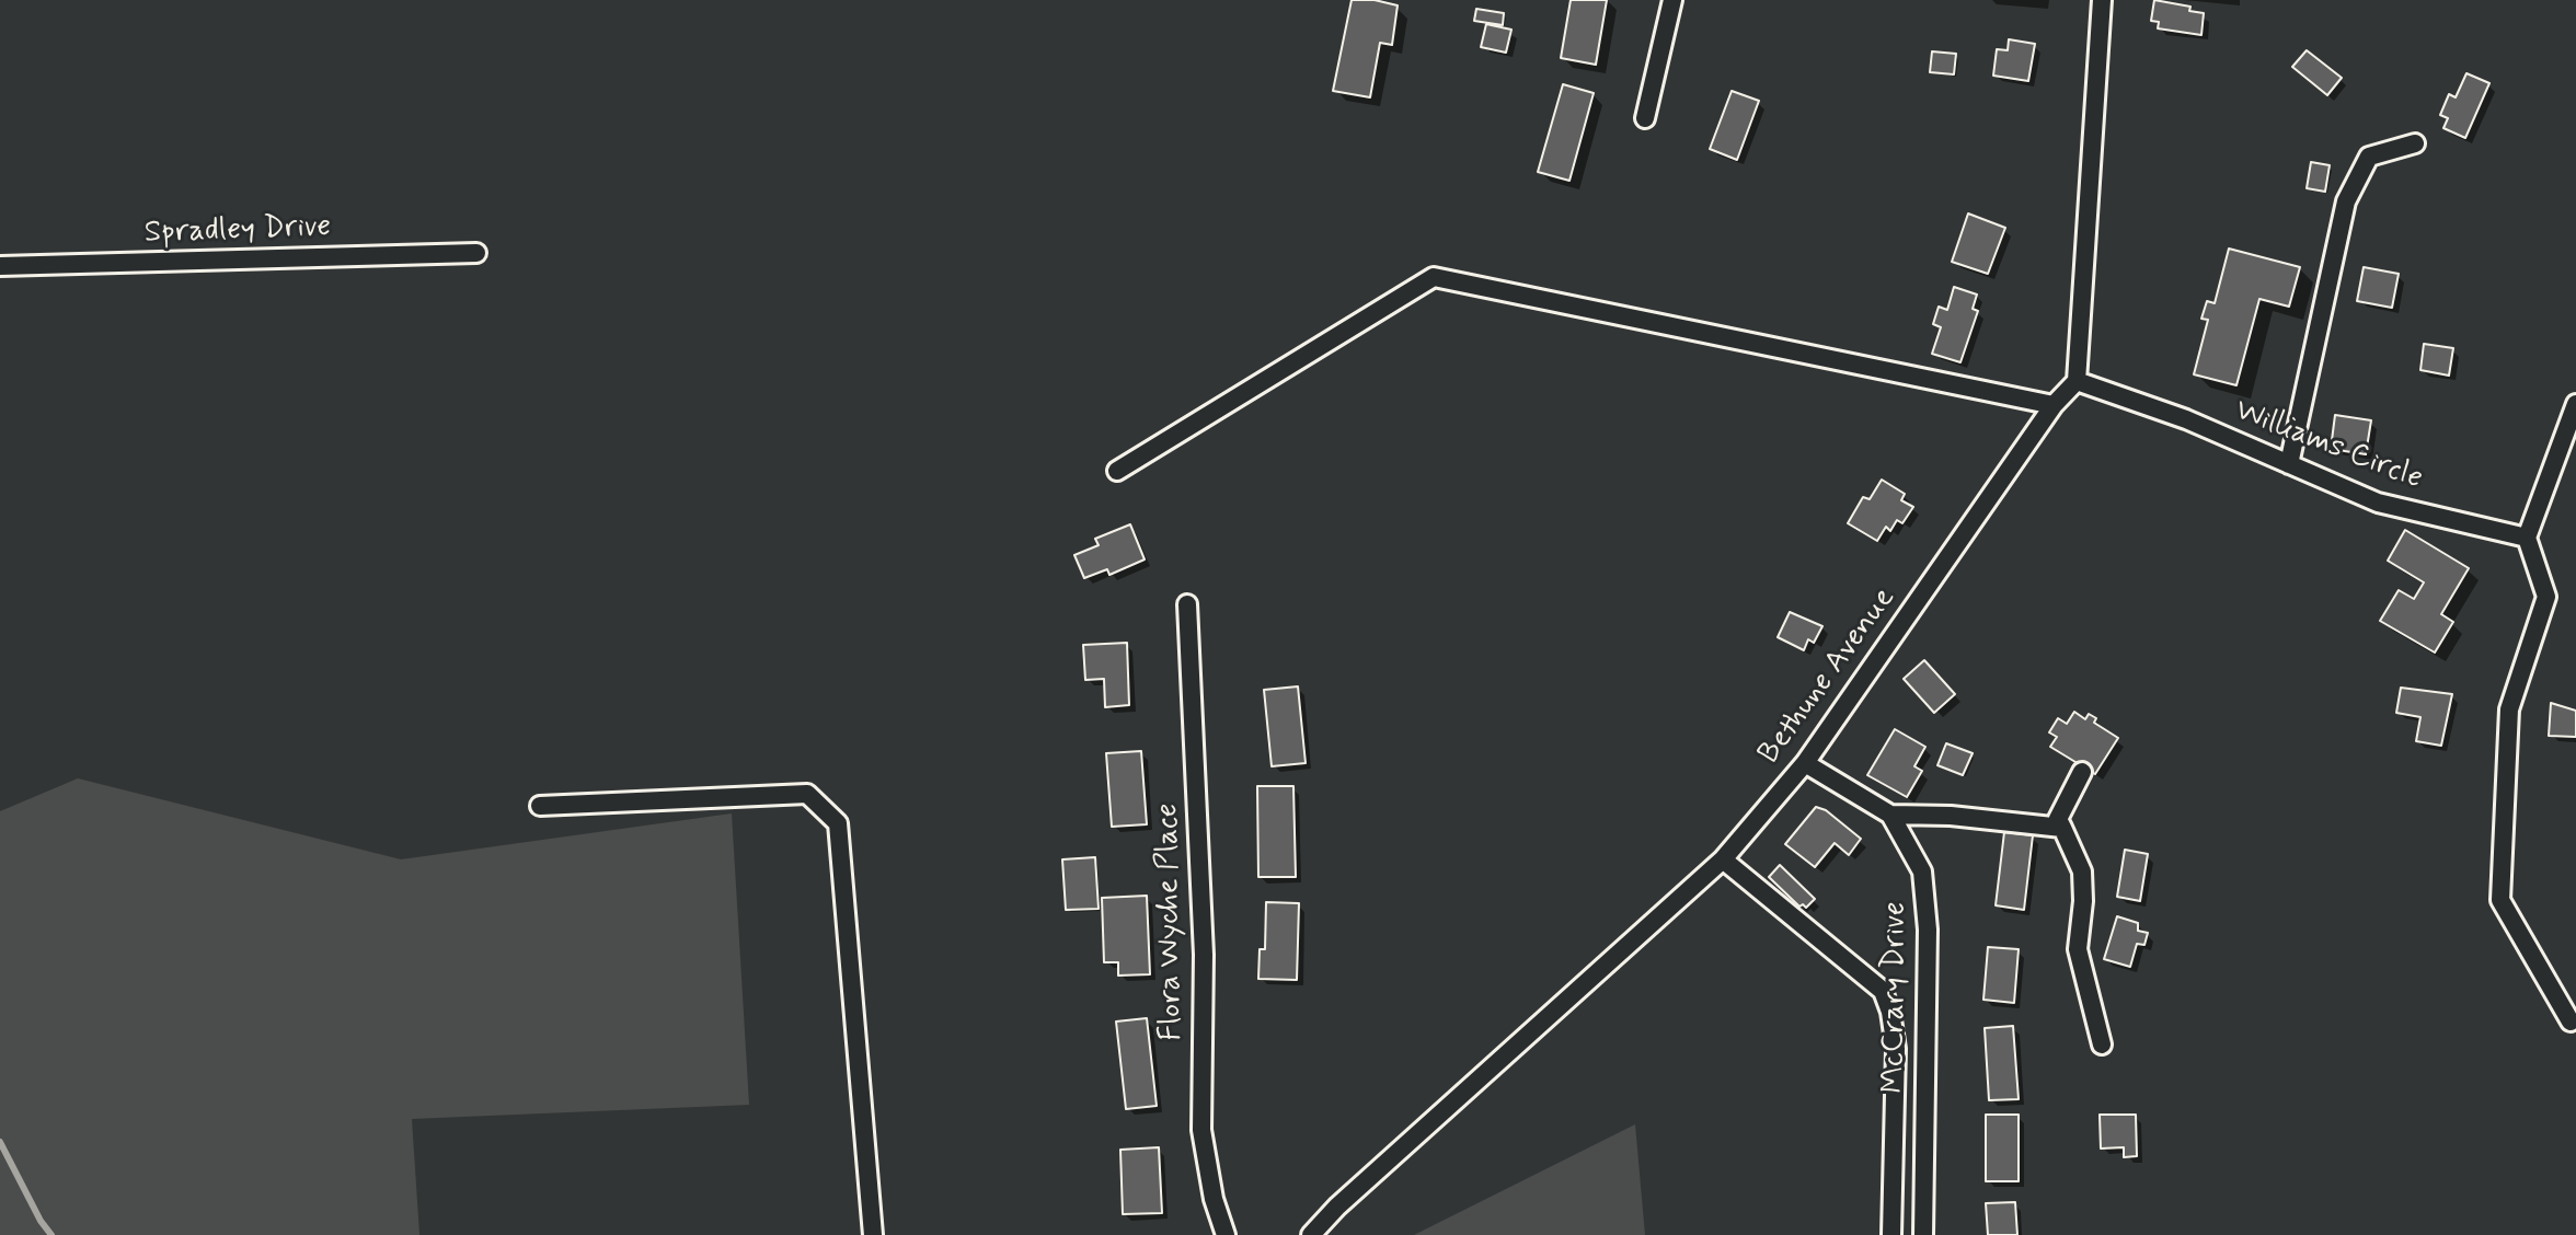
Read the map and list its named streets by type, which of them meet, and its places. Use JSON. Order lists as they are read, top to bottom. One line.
{"streets":{"street":["Spradley Drive","Williams Circle","Bethune Avenue","Flora Wyche Place","McCrary Drive"]},"crossings":[["Williams Circle","Bethune Avenue"],["Bethune Avenue","McCrary Drive"]]}
